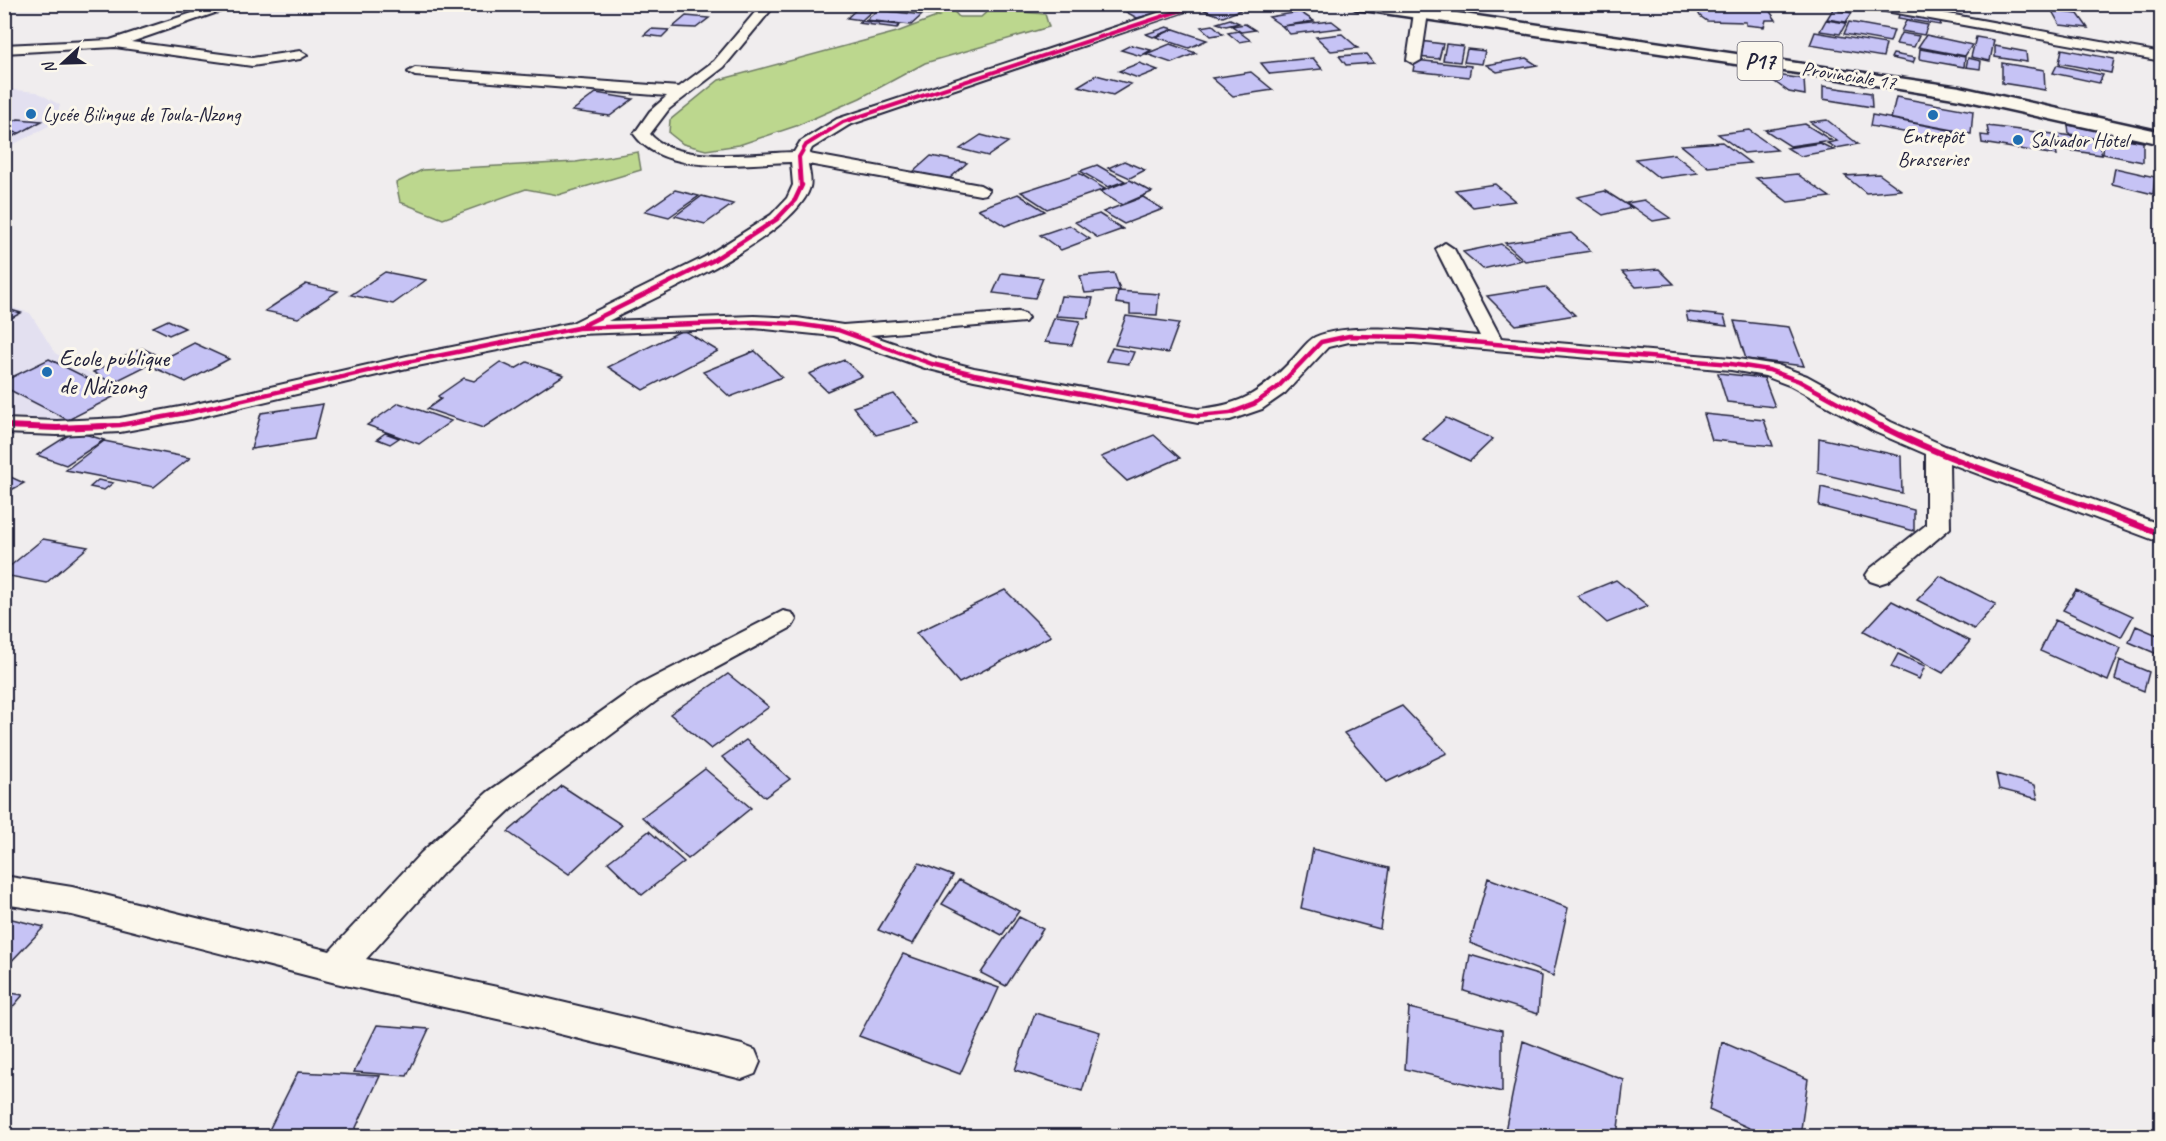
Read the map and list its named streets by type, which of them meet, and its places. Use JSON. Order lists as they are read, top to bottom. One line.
{"streets":{"main road":["P17","Provinciale 17"]},"places":["Lycée Bilingue de Toula-Nzong","Entrepôt Brasseries","Salvador Hotel","Ecole publique de Ndizong"],"north":"left"}
